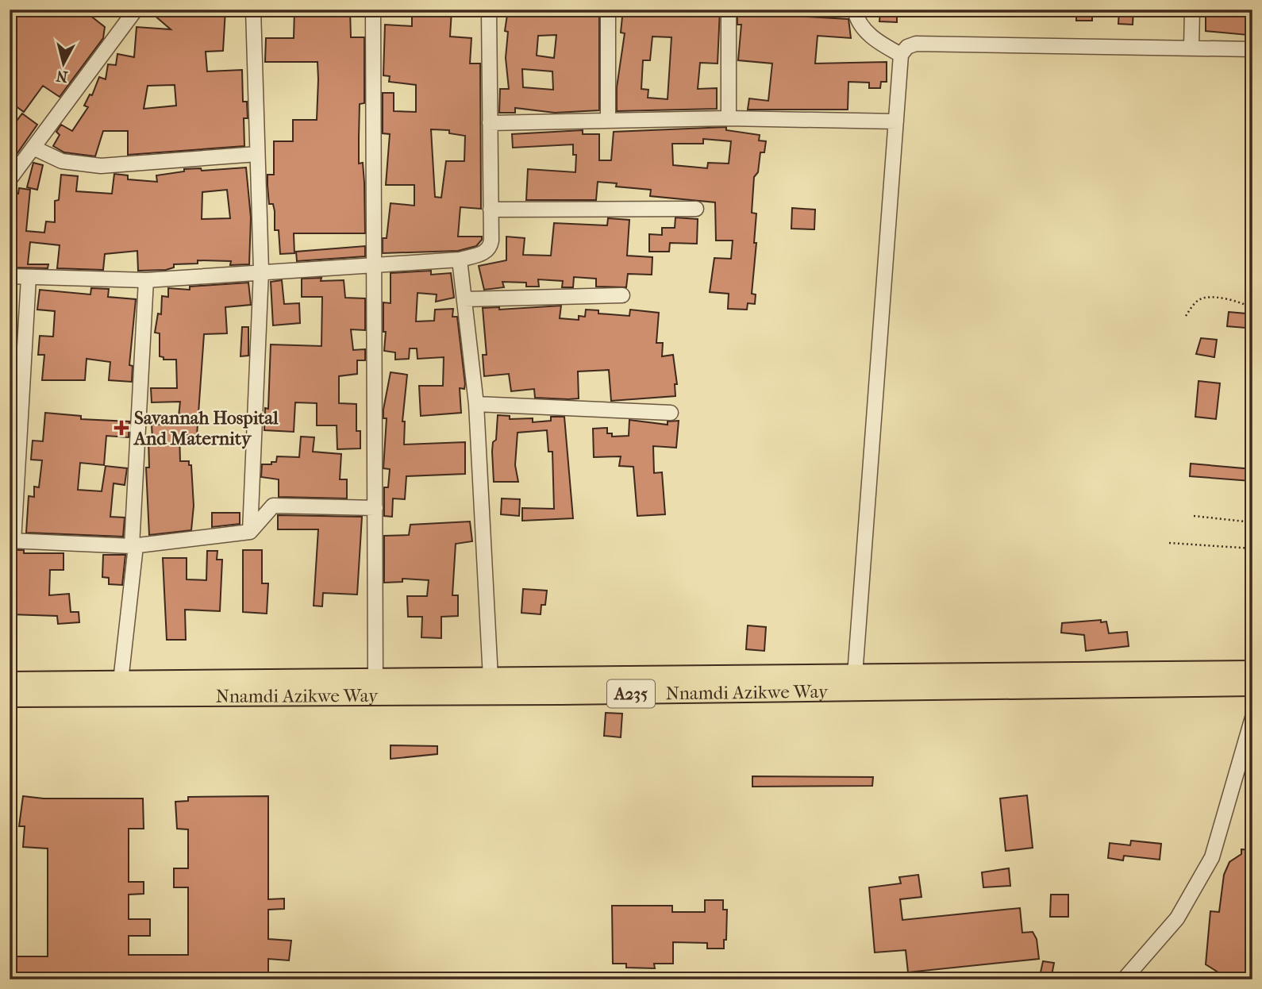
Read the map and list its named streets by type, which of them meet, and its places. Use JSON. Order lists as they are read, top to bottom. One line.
{"streets":{"highway":["Nnamdi Azikwe Way","A235"]},"places":{"health":["Savannah Hospital And Maternity"]},"north":"bottom"}
